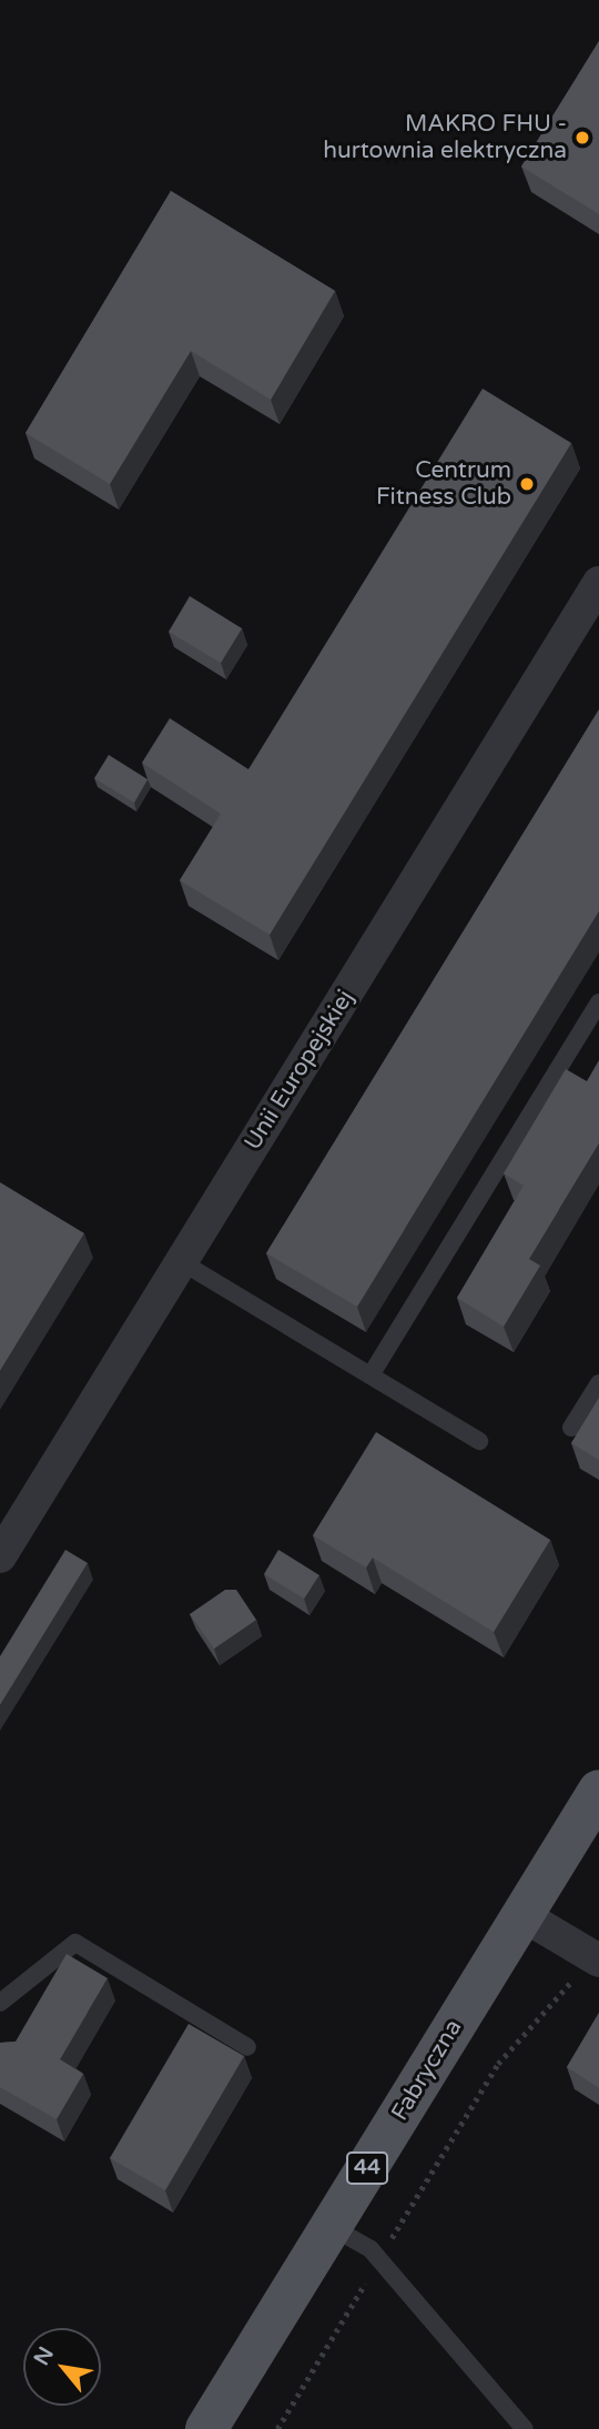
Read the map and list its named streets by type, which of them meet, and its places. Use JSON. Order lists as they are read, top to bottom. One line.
{"streets":{"main road":["Fabryczna","44"],"street":["Unii Europejskiej"]},"places":["MAKRO FHU - hurtownia elektryczna","Centrum Fitness Club"],"north":"top left"}
